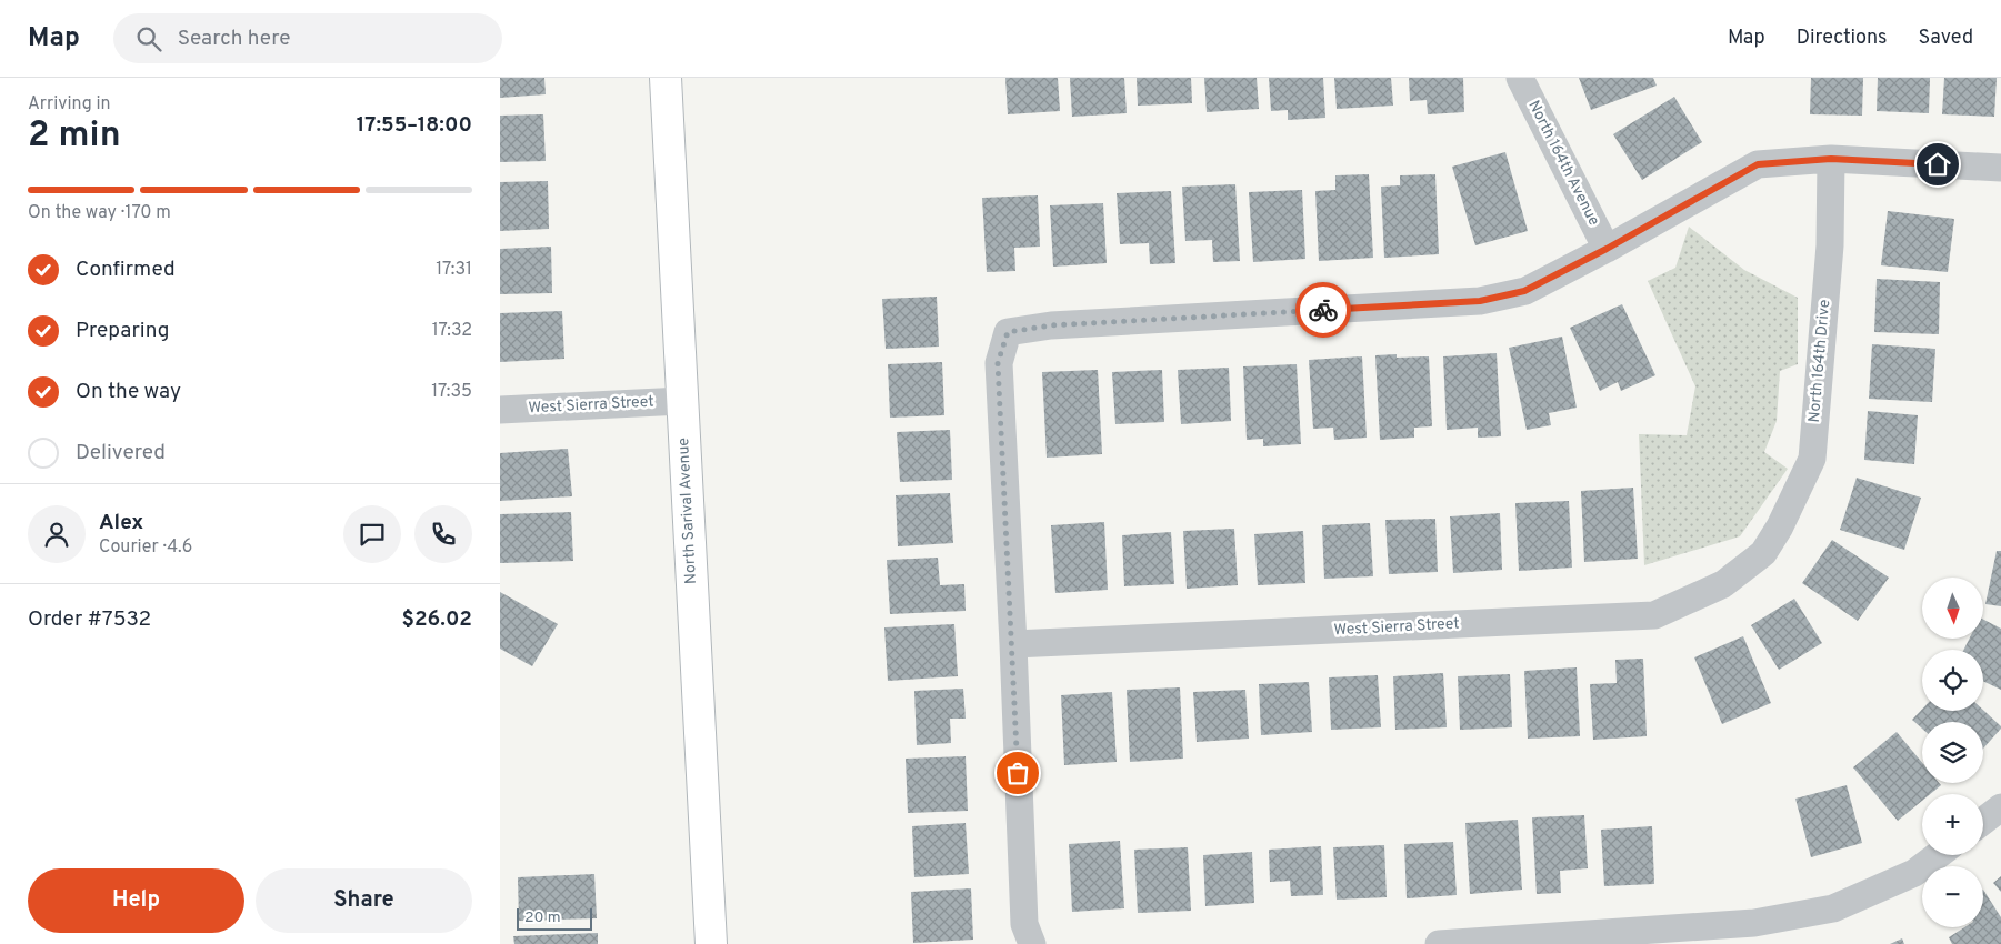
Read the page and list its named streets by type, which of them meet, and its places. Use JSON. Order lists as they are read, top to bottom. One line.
{"streets":{"main road":["North Sarival Avenue"],"street":["North 164th Avenue","North 164th Drive","West Sierra Street"]},"crossings":[["North 164th Drive","West Sierra Street"],["West Sierra Street","North Sarival Avenue"]],"scale_bar":"20 m","north":"bottom","page":{"header":"Map","search":"Search here","nav":["Map","Directions","Saved"],"heading":["2 min","Arriving in","17:55–18:00"],"panel":["Alex","Courier · 4.6","Order #7532","$26.02"],"bar":"On the way · 170 m","list":[["Confirmed","17:31"],["Preparing","17:32"],["On the way","17:35"],"Delivered"],"map_buttons":["+","−"],"buttons":["Help","Share"],"scale":"20 m"}}
